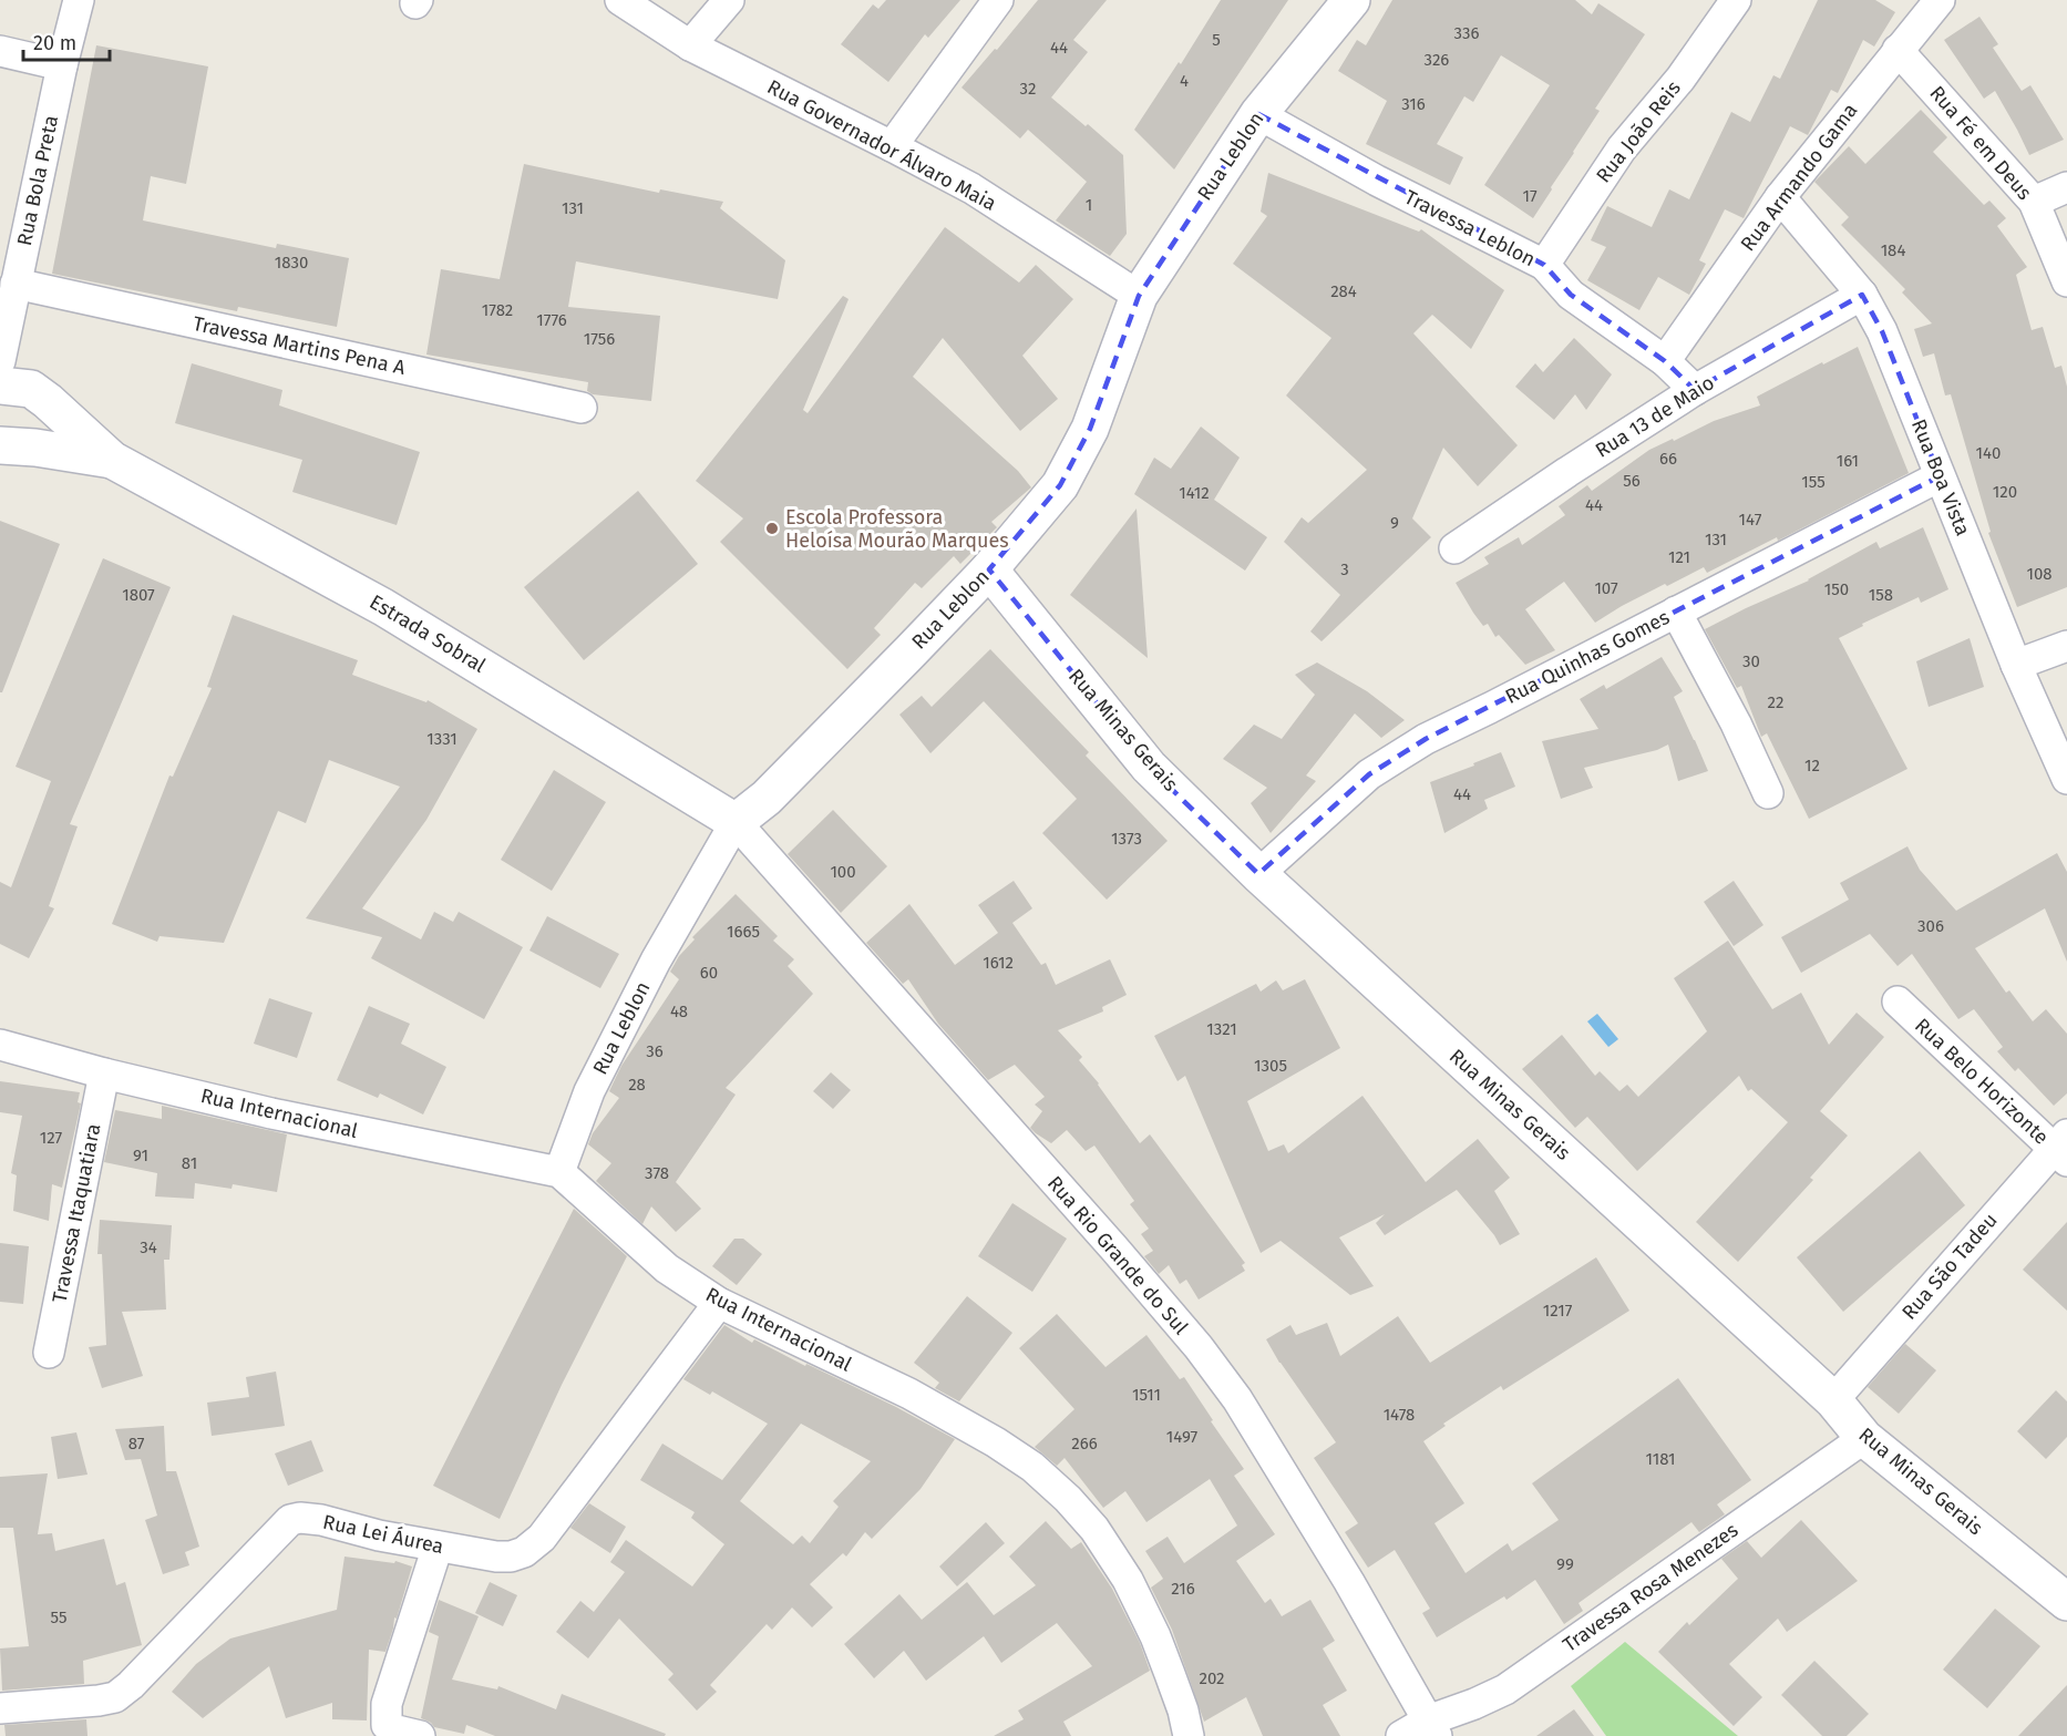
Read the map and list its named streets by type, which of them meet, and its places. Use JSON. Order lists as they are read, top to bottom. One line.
{"streets":{"street":["Rua João Reis","Rua Fé em Deus","Rua Governador Álvaro Maia","Rua Leblon","Rua Armando Gama","Rua Bola Preta","Travessa Leblon","Travessa Martins Pena A","Rua 13 de Maio","Rua Boa Vista","Estrada Sobral","Rua Quinhas Gomes","Rua Minas Gerais","Rua Belo Horizonte","Rua Internacional","Travessa Itaquatiara","Rua Rio Grande do Sul","Rua São Tadeu","Rua Lei Áurea","Travessa Rosa Menezes"]},"crossings":[["Rua João Reis","Travessa Leblon"],["Rua Fé em Deus","Rua Armando Gama"],["Rua Governador Álvaro Maia","Rua Leblon"],["Rua Leblon","Travessa Leblon"],["Rua Leblon","Estrada Sobral"],["Rua Leblon","Rua Minas Gerais"],["Rua Leblon","Rua Internacional"],["Rua Leblon","Rua Rio Grande do Sul"],["Rua Armando Gama","Travessa Leblon"],["Rua Armando Gama","Rua Boa Vista"],["Rua Bola Preta","Travessa Martins Pena A"],["Travessa Leblon","Rua 13 de Maio"],["Rua 13 de Maio","Rua Boa Vista"],["Rua Boa Vista","Rua Quinhas Gomes"],["Estrada Sobral","Rua Rio Grande do Sul"],["Rua Quinhas Gomes","Rua Minas Gerais"],["Rua Minas Gerais","Rua São Tadeu"],["Rua Minas Gerais","Travessa Rosa Menezes"],["Rua Belo Horizonte","Rua São Tadeu"],["Rua Internacional","Travessa Itaquatiara"],["Rua Internacional","Rua Lei Áurea"],["Rua Rio Grande do Sul","Travessa Rosa Menezes"]],"places":["Escola Professora Heloísa Mourão Marques"],"house_numbers":["336","5","44","326","4","32","316","17","1","131","184","1830","284","1782","1776","1756","140","66","161","56","155","120","1412","44","147","9","131","121","3","108","107","150","1807","158","30","22","1331","12","44","1373","100","306","1665","1612","60","48","1321","36","1305","28","127","91","81","378","34","1217","1511","1478","1497","87","266","1181","99","216","55","202"],"scale_bar":"20 m"}
